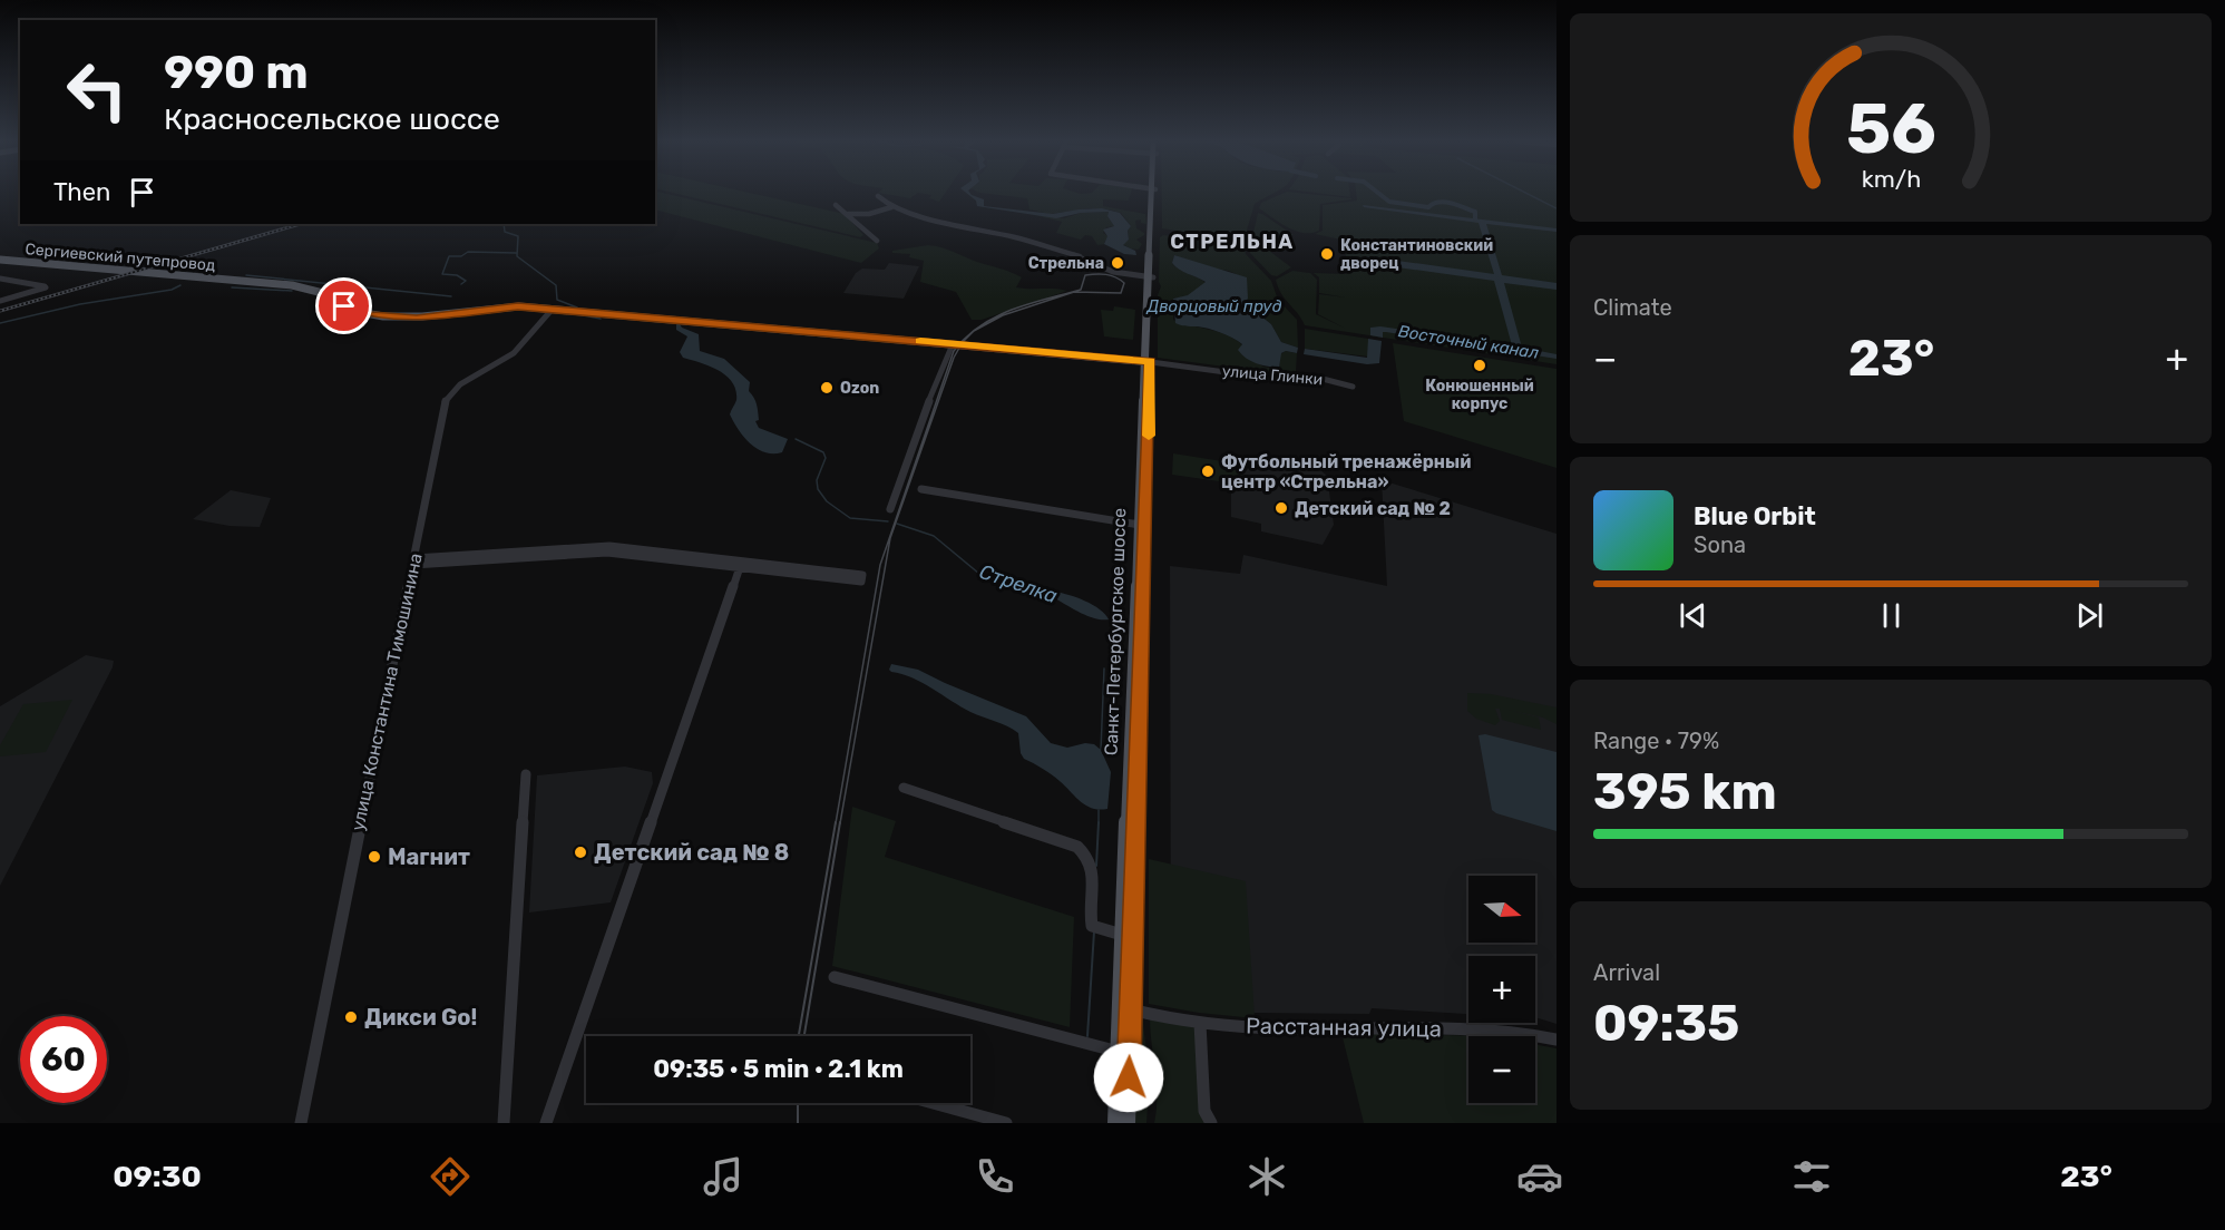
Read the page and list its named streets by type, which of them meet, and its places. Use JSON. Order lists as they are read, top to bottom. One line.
{"streets":{"main road":["Сергиевский путепровод","Санкт-Петербургское шоссе"],"street":["улица Глинки","улица Константина Тимошинина","Расстанная улица"]},"crossings":[["Сергиевский путепровод","улица Глинки"],["Сергиевский путепровод","Санкт-Петербургское шоссе"],["Сергиевский путепровод","улица Константина Тимошинина"],["улица Глинки","Санкт-Петербургское шоссе"],["Санкт-Петербургское шоссе","Расстанная улица"]],"districts":["СТРЕЛЬНА"],"water":["Дворцовый пруд","Восточный канал","Стрелка"],"places":["Константиновский дворец","Стрельна","Конюшенный корпус","Ozon","Футбольный тренажёрный центр «Стрельна»","Детский сад № 2","Детский сад № 8","Магнит","Дикси Go!"],"north":"right","page":{"turn":["990 m","Красносельское шоссе"],"then":"Then","tile":["Climate",["Range · 79%","395 km"],["Arrival","09:35"]],"heat":["−","23°","+"],"song":["Blue Orbit","Sona"],"map_buttons":["+","−"],"limit":"60","trip":"09:35 · 5 min · 2.1 km","tabs":["09:30","23°"],"gauge":["56","km/h"]}}
